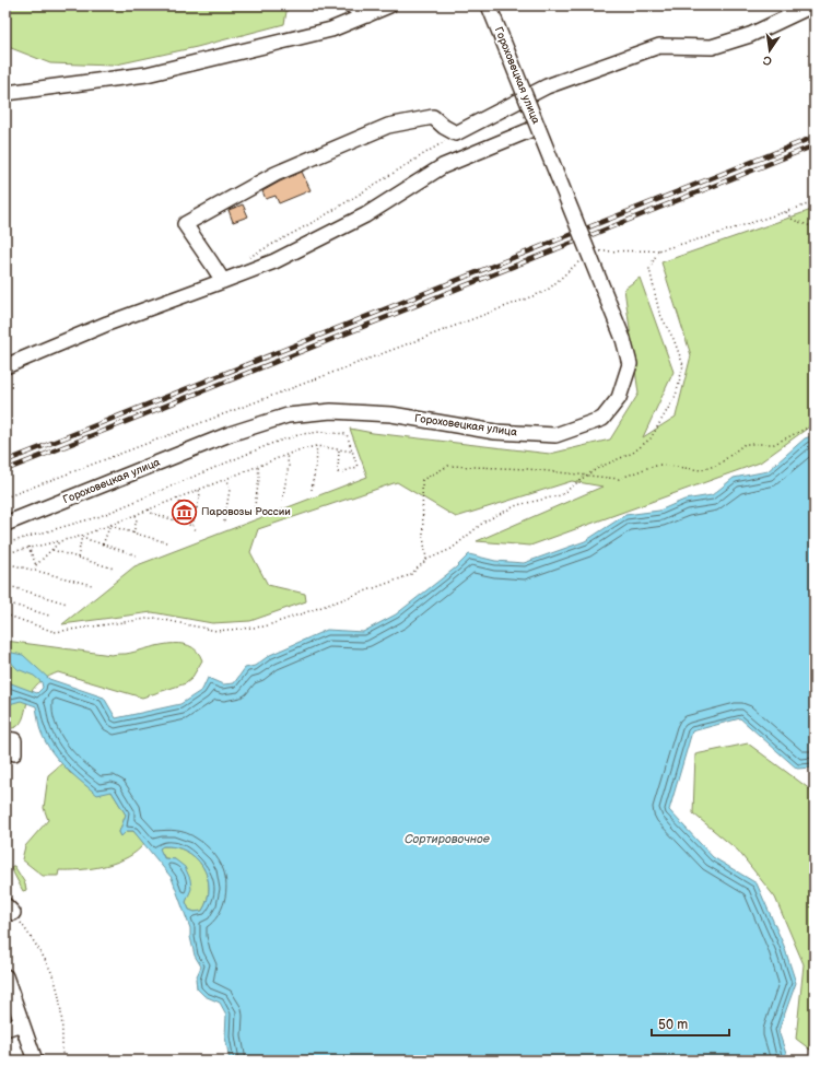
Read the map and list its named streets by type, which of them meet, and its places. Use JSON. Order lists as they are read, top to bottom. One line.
{"streets":{"street":["Гороховецкая улица"]},"water":["Сортировочное"],"places":{"museum":["Паровозы России"]},"scale_bar":"50 m","north":"bottom"}
